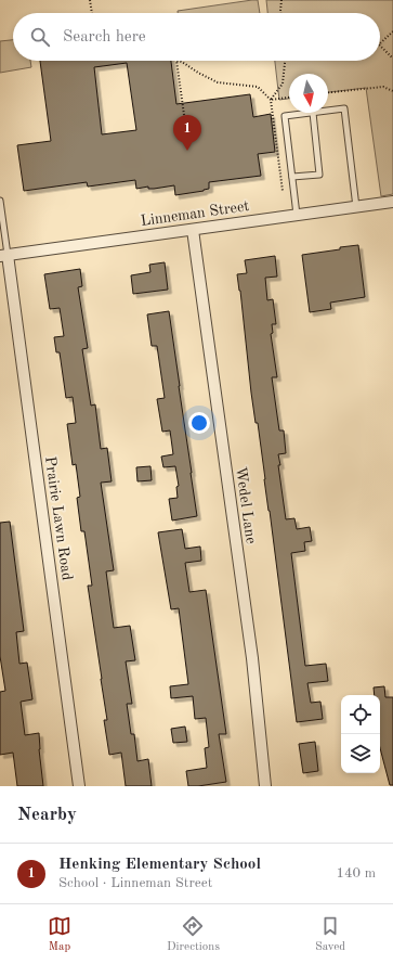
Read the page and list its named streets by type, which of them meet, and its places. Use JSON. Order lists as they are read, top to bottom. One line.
{"streets":{"street":["Linneman Street","Wedel Lane","Prairie Lawn Road"]},"crossings":[["Linneman Street","Wedel Lane"],["Linneman Street","Prairie Lawn Road"]],"north":"bottom","page":{"search":"Search here","pins":"1","heading":"Nearby","list":[{"mark":"1","name":"Henking Elementary School","note":"School · Linneman Street","value":"140 m"}],"nav":["Map","Directions","Saved"]}}
